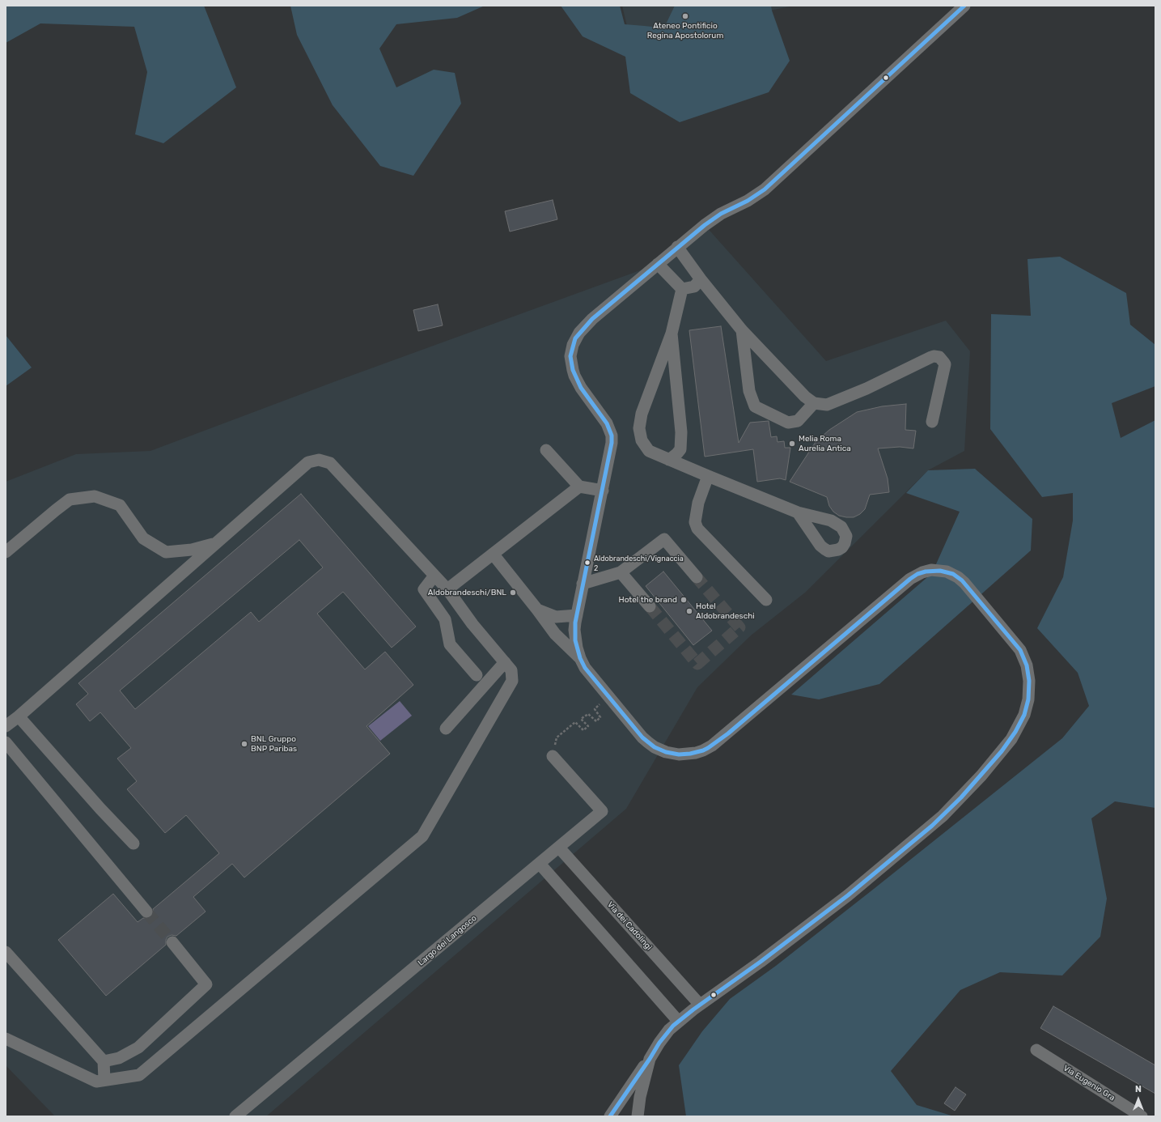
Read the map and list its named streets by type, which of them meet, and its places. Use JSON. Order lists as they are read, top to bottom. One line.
{"streets":{"street":["Via dei Cadolingi","Largo dei Langosco","Via Eugenio Gra"]},"crossings":[["Via dei Cadolingi","Largo dei Langosco"]],"places":["Ateneo Pontificio Regina Apostolorum","Melia Roma Aurelia Antica","Aldobrandeschi/Vignaccia 2","Aldobrandeschi/BNL","Hotel the brand","Hotel Aldobrandeschi","BNL Gruppo BNP Paribas"],"north":"top"}
